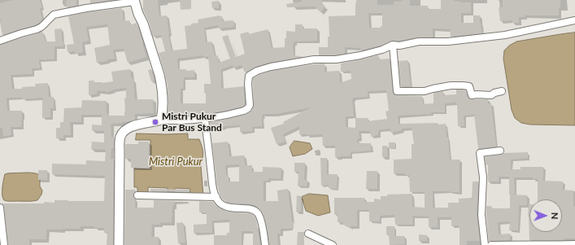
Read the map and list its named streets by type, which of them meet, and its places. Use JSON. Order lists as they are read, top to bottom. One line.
{"water":["Mistri Pukur"],"places":["Mistri Pukur Par Bus Stand"],"north":"right"}
